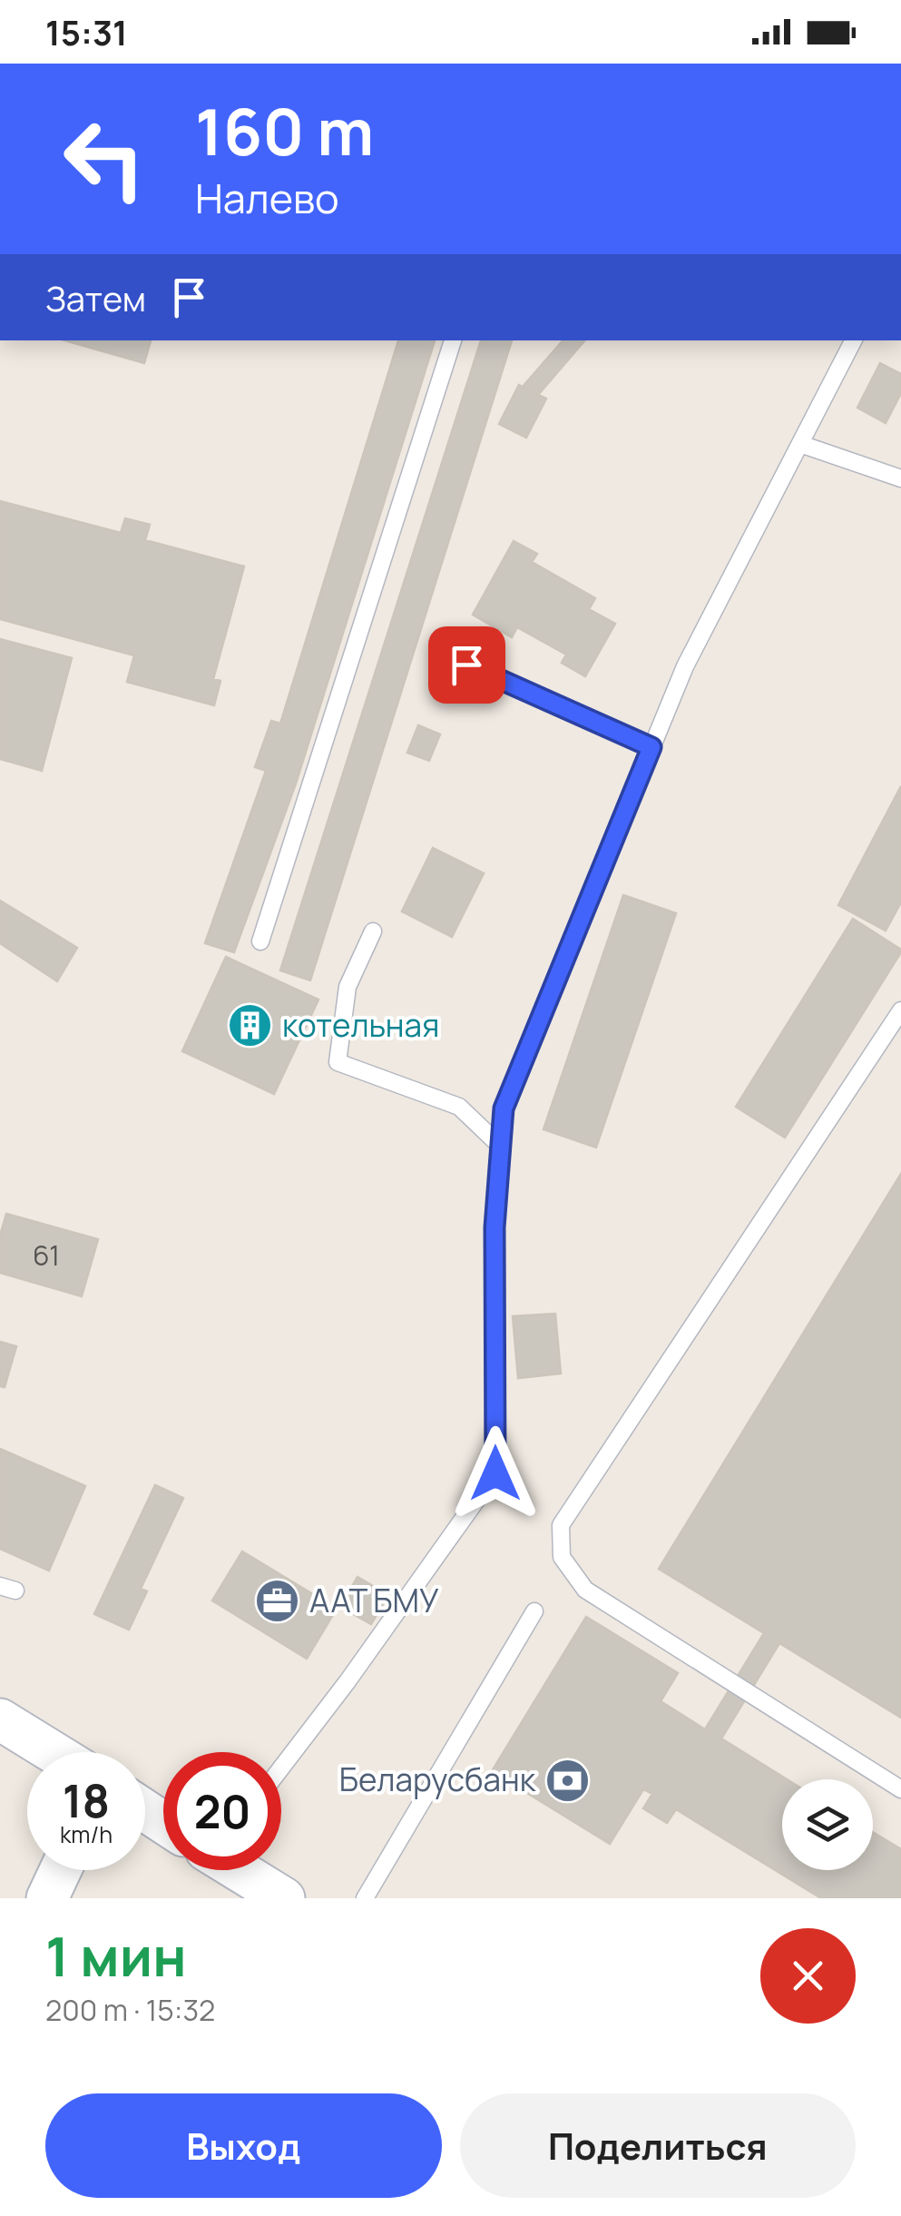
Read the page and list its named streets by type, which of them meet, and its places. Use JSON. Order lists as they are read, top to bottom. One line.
{"places":{"building":["котельная"],"office":["ААТ БМУ"],"bank":["Беларусбанк"]},"house_numbers":["61"],"page":{"status":"15:31","turn":["160 m","Налево"],"then":"Затем","speed":"18 km/h","limit":"20","heading":["1 мин","200 m · 15:32"],"buttons":["Выход","Поделиться"]}}
